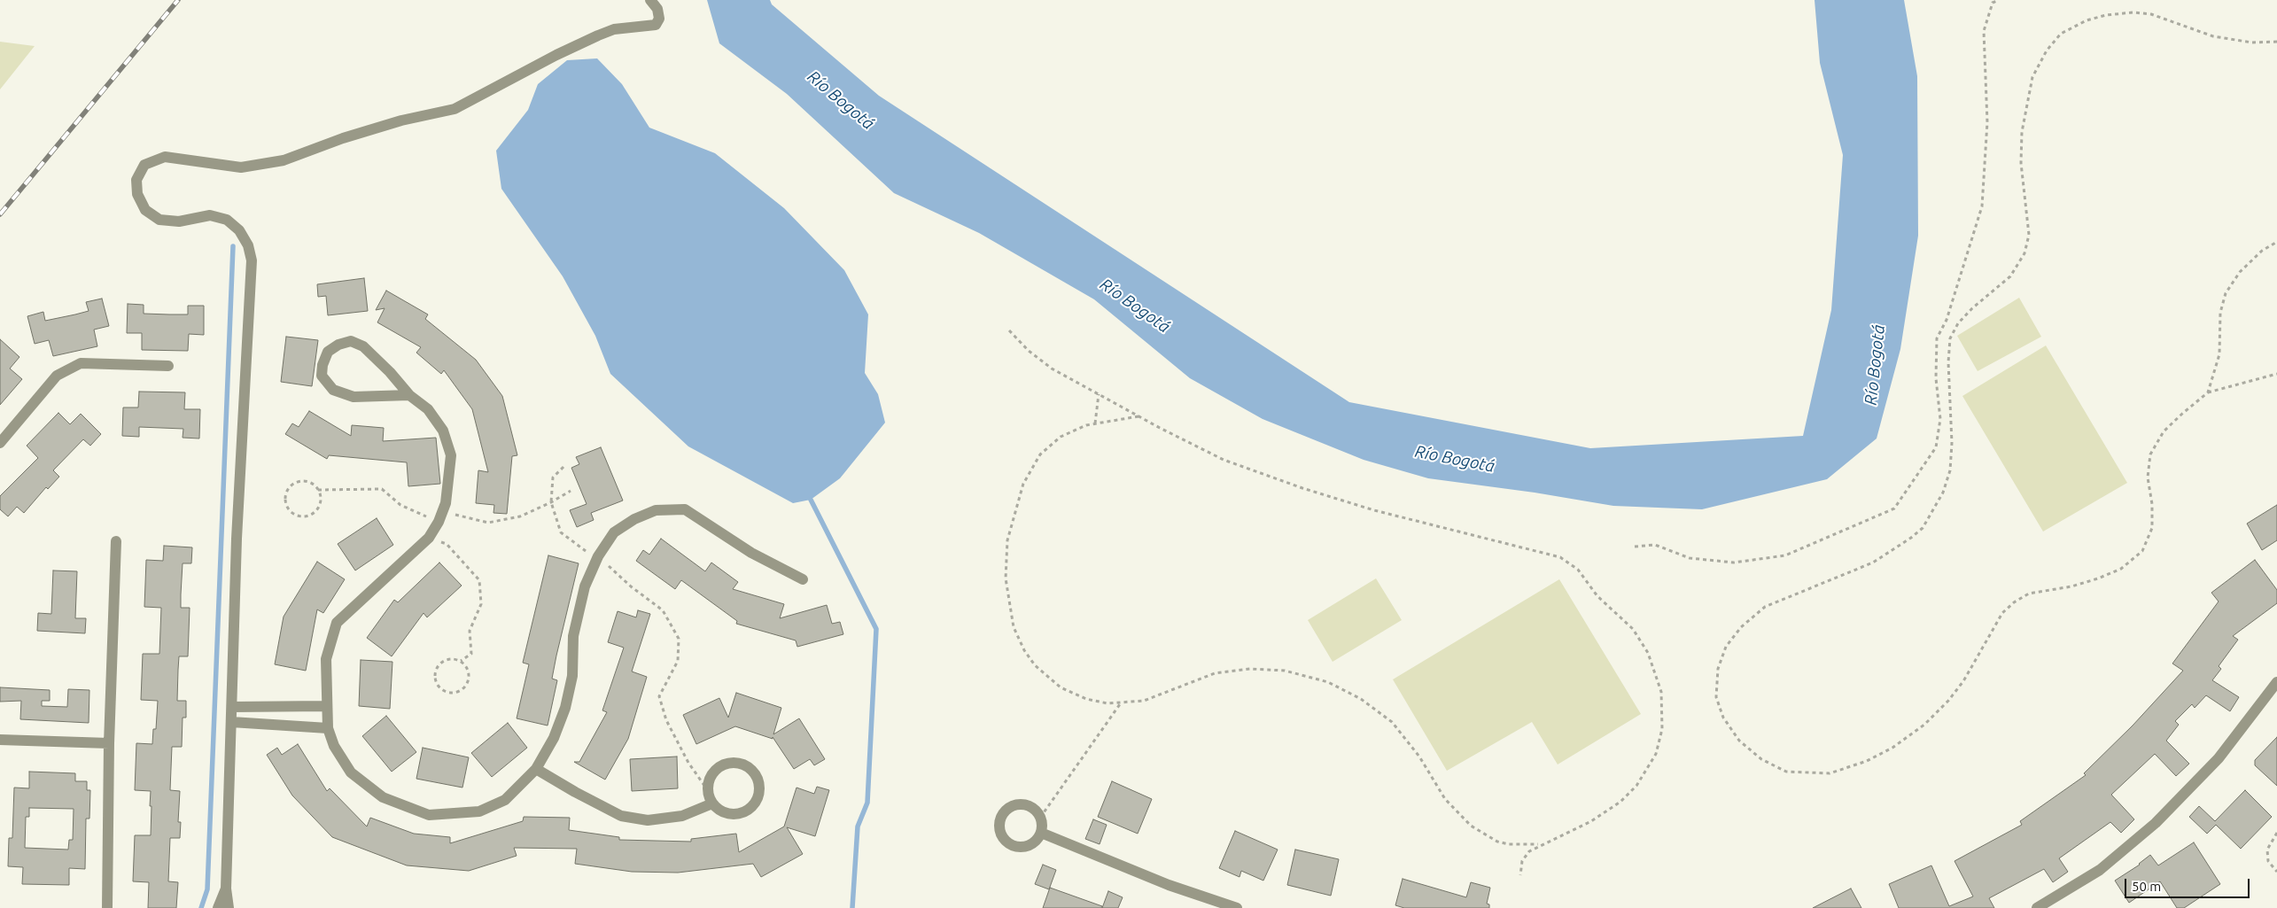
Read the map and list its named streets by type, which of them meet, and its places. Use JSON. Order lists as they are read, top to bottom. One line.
{"water":["Río Bogotá"],"scale_bar":"50 m"}
